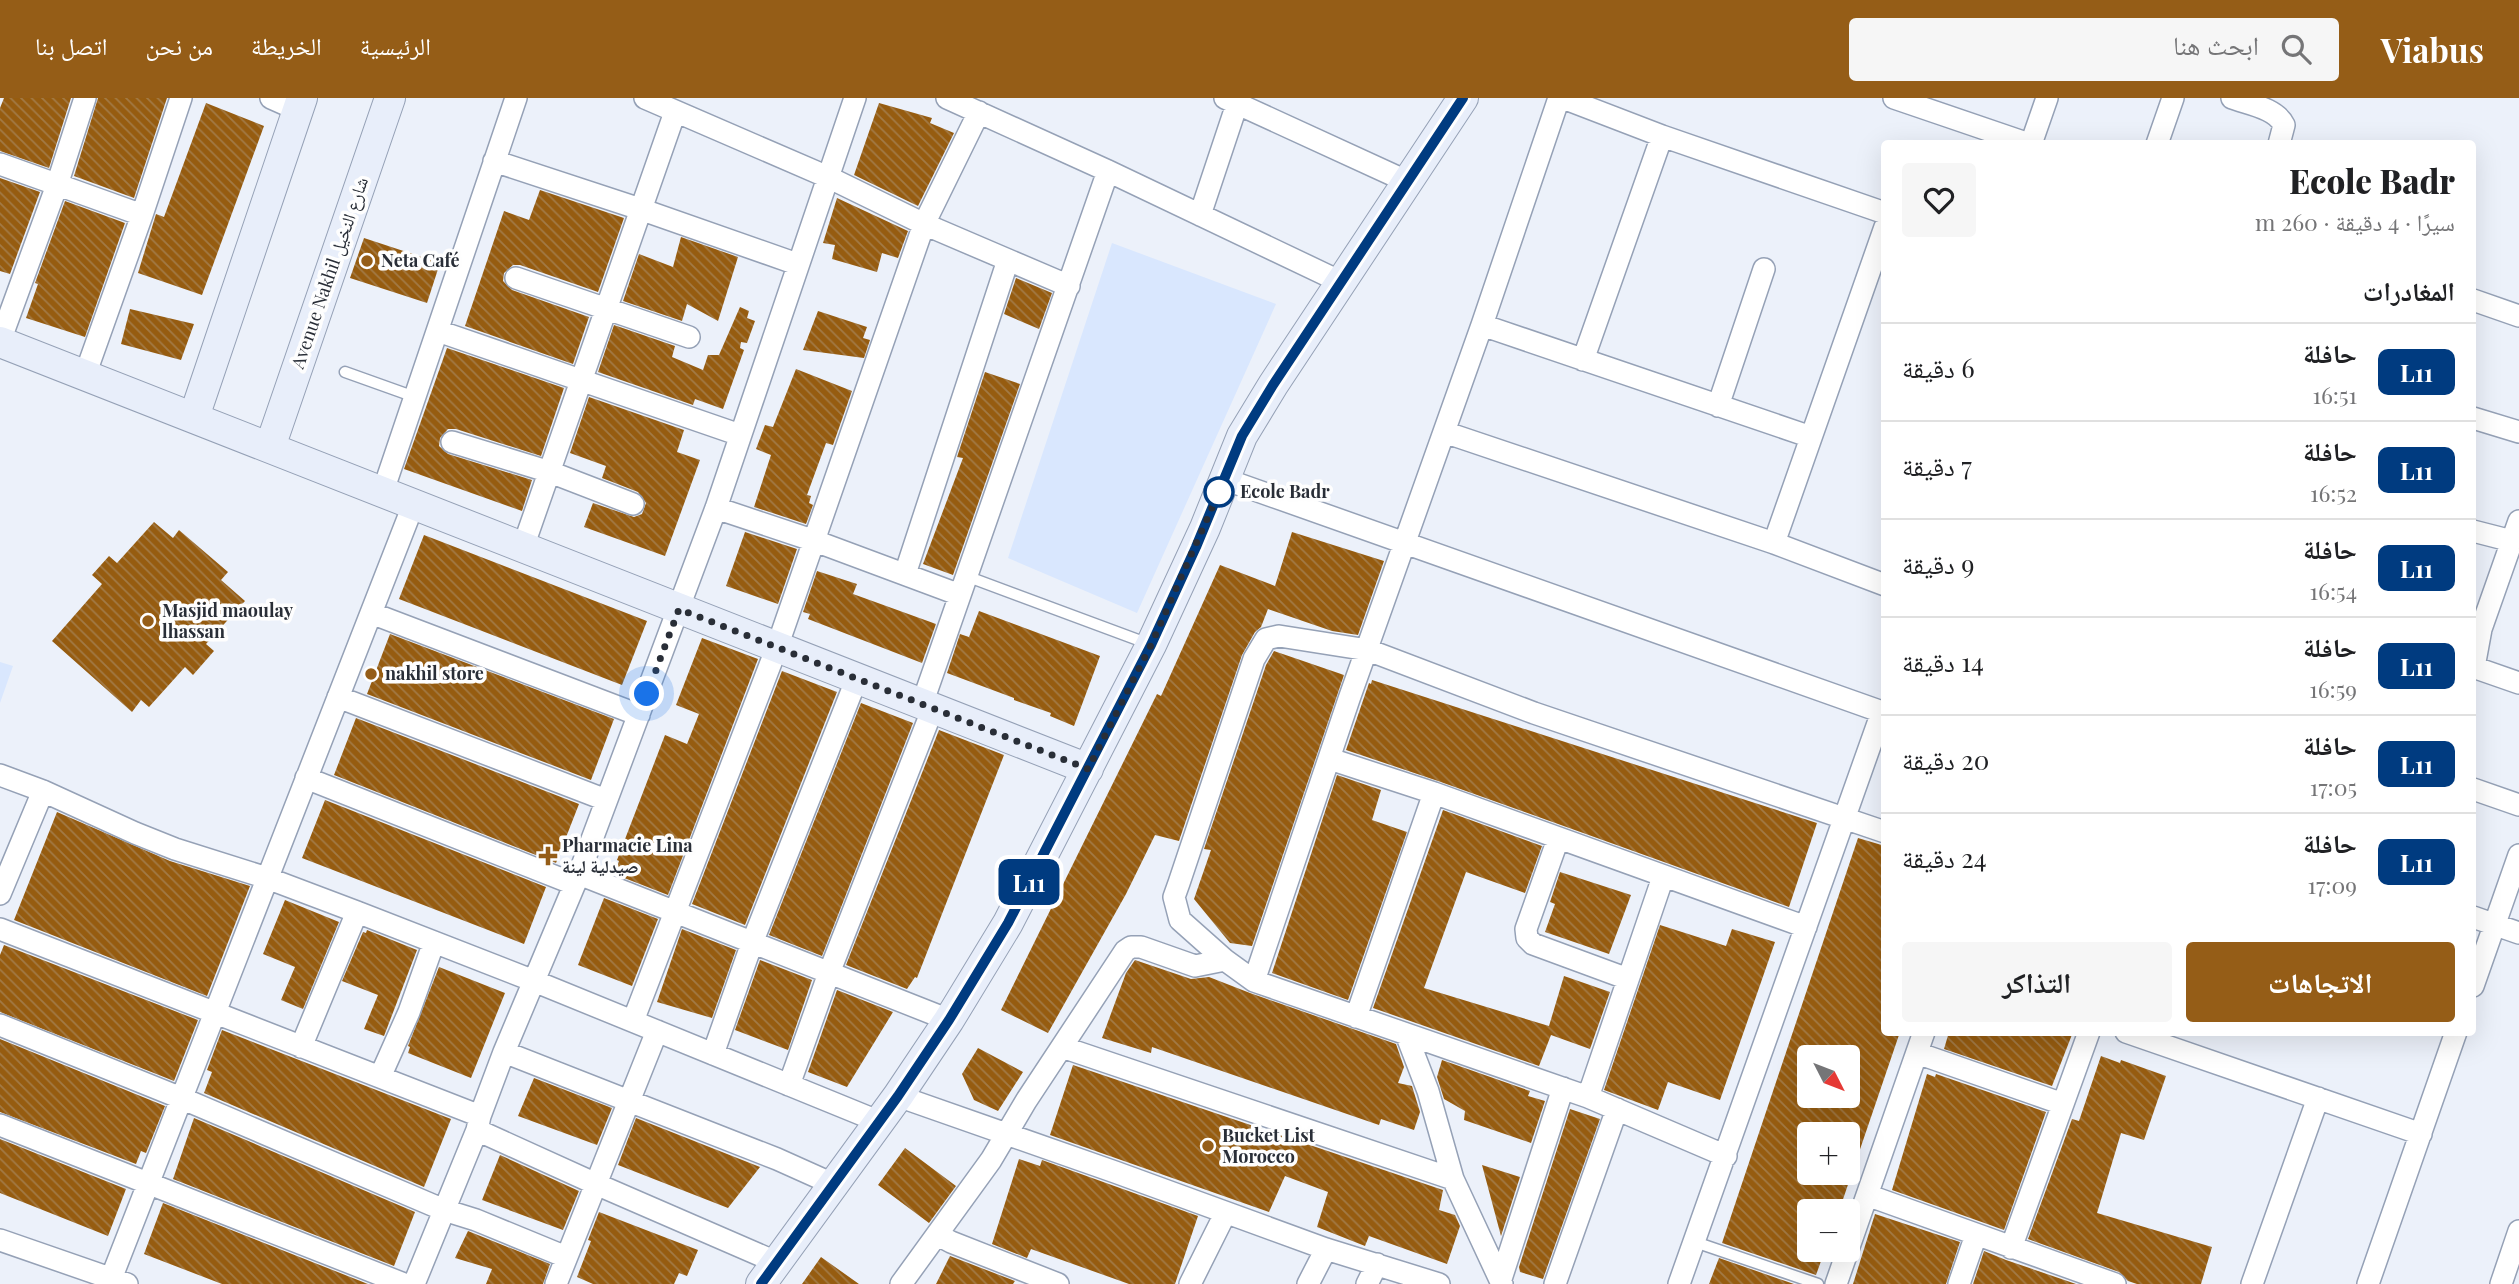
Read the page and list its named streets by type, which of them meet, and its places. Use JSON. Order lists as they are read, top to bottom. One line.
{"streets":{"street":["Avenue Nakhil شارع النخيل"]},"places":{"other":["Neta Café","Ecole Badr","Masjid maoulay lhassan","nakhil store","Bucket List Morocco"],"health":["Pharmacie Lina صيدلية لينة"]},"lines":["bus line L11"],"north":"bottom right","page":{"header":"Viabus","search":"ابحث هنا","nav":["الرئيسية","الخريطة","من نحن","اتصل بنا"],"on_map":"L11","heading":[["Ecole Badr","سيرًا · 4 دقيقة · 260 m"],"المغادرات"],"list":[{"mark":"L11","name":"حافلة","note":"16:51","value":"6 دقيقة"},{"mark":"L11","name":"حافلة","note":"16:52","value":"7 دقيقة"},{"mark":"L11","name":"حافلة","note":"16:54","value":"9 دقيقة"},{"mark":"L11","name":"حافلة","note":"16:59","value":"14 دقيقة"},{"mark":"L11","name":"حافلة","note":"17:05","value":"20 دقيقة"},{"mark":"L11","name":"حافلة","note":"17:09","value":"24 دقيقة"}],"buttons":["الاتجاهات","التذاكر"],"map_buttons":["+","−"]}}
